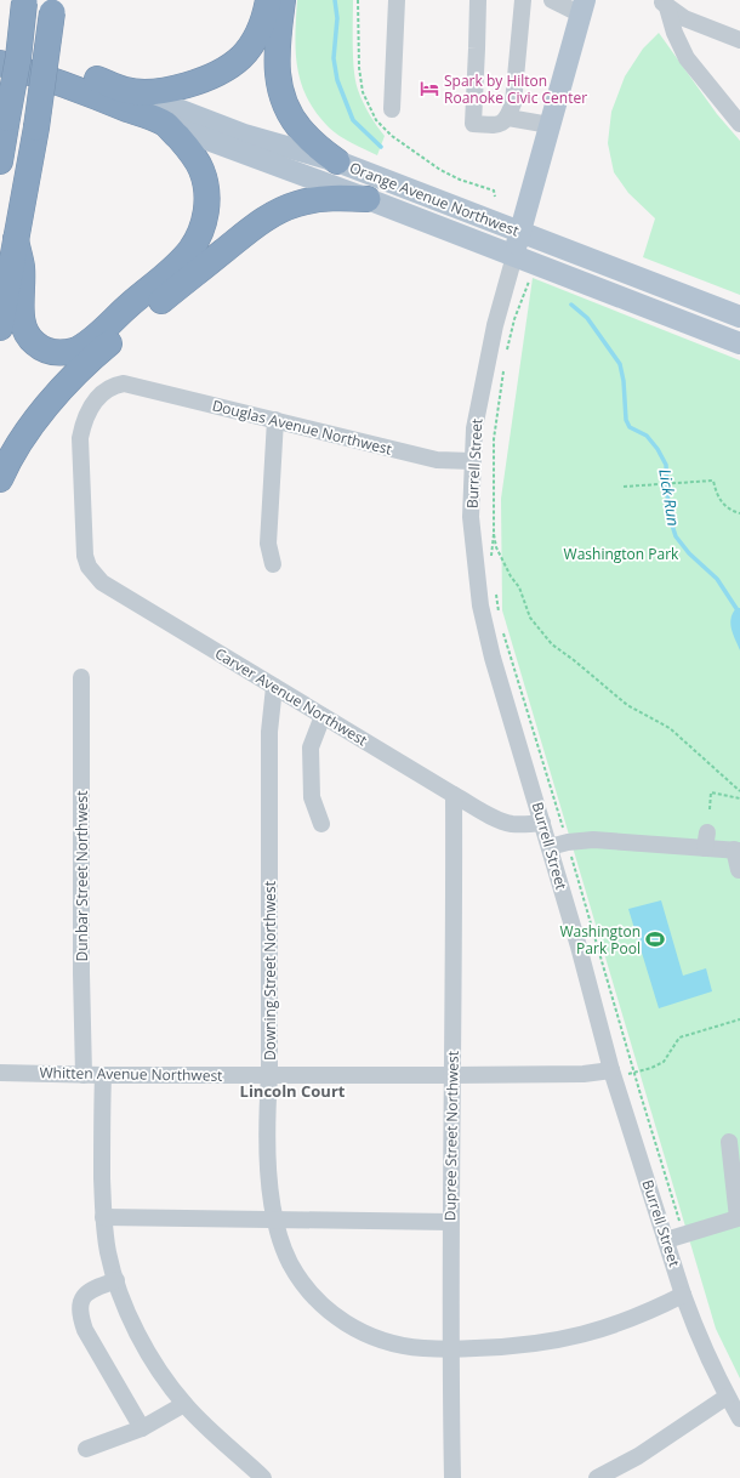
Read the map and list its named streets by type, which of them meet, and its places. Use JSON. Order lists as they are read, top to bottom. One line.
{"streets":{"main road":["Orange Avenue Northwest"],"street":["Douglas Avenue Northwest","Burrell Street","Carver Avenue Northwest","Dunbar Street Northwest","Downing Street Northwest","Whitten Avenue Northwest","Dupree Street Northwest"]},"crossings":[["Orange Avenue Northwest","Burrell Street"],["Douglas Avenue Northwest","Burrell Street"],["Douglas Avenue Northwest","Carver Avenue Northwest"],["Burrell Street","Carver Avenue Northwest"],["Burrell Street","Downing Street Northwest"],["Burrell Street","Whitten Avenue Northwest"],["Carver Avenue Northwest","Downing Street Northwest"],["Carver Avenue Northwest","Dupree Street Northwest"],["Dunbar Street Northwest","Whitten Avenue Northwest"],["Downing Street Northwest","Whitten Avenue Northwest"],["Downing Street Northwest","Dupree Street Northwest"],["Whitten Avenue Northwest","Dupree Street Northwest"]],"districts":["Lincoln Court"],"water":["Lick Run"],"parks":["Washington Park"],"places":{"hotel":["Spark by Hilton Roanoke Civic Center"],"sports":["Washington Park Pool"]}}
